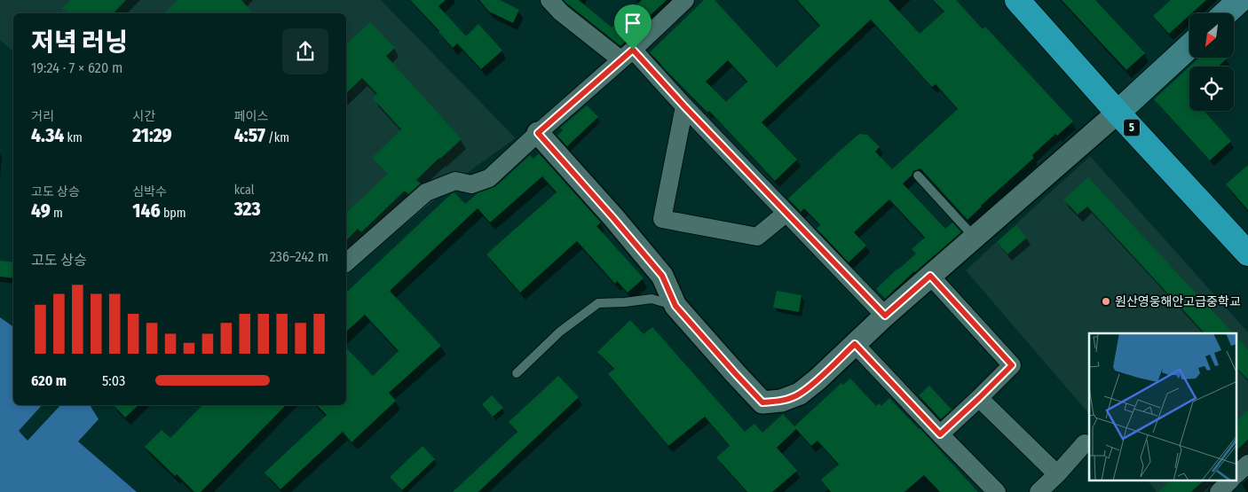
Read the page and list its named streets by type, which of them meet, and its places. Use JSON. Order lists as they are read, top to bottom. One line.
{"streets":{"highway":["5"]},"places":["원산영웅해안고급중학교"],"north":"bottom left","page":{"heading":["저녁 러닝","19:24 · 7 × 620 m"],"stats":[["거리","4.34 km"],["시간","21:29"],["페이스","4:57 /km"],["고도 상승","49 m"],["심박수","146 bpm"],["kcal","323"]],"chart":["고도 상승","236–242 m"],"list":[{"name":"620 m","note":"5:03"}]}}
